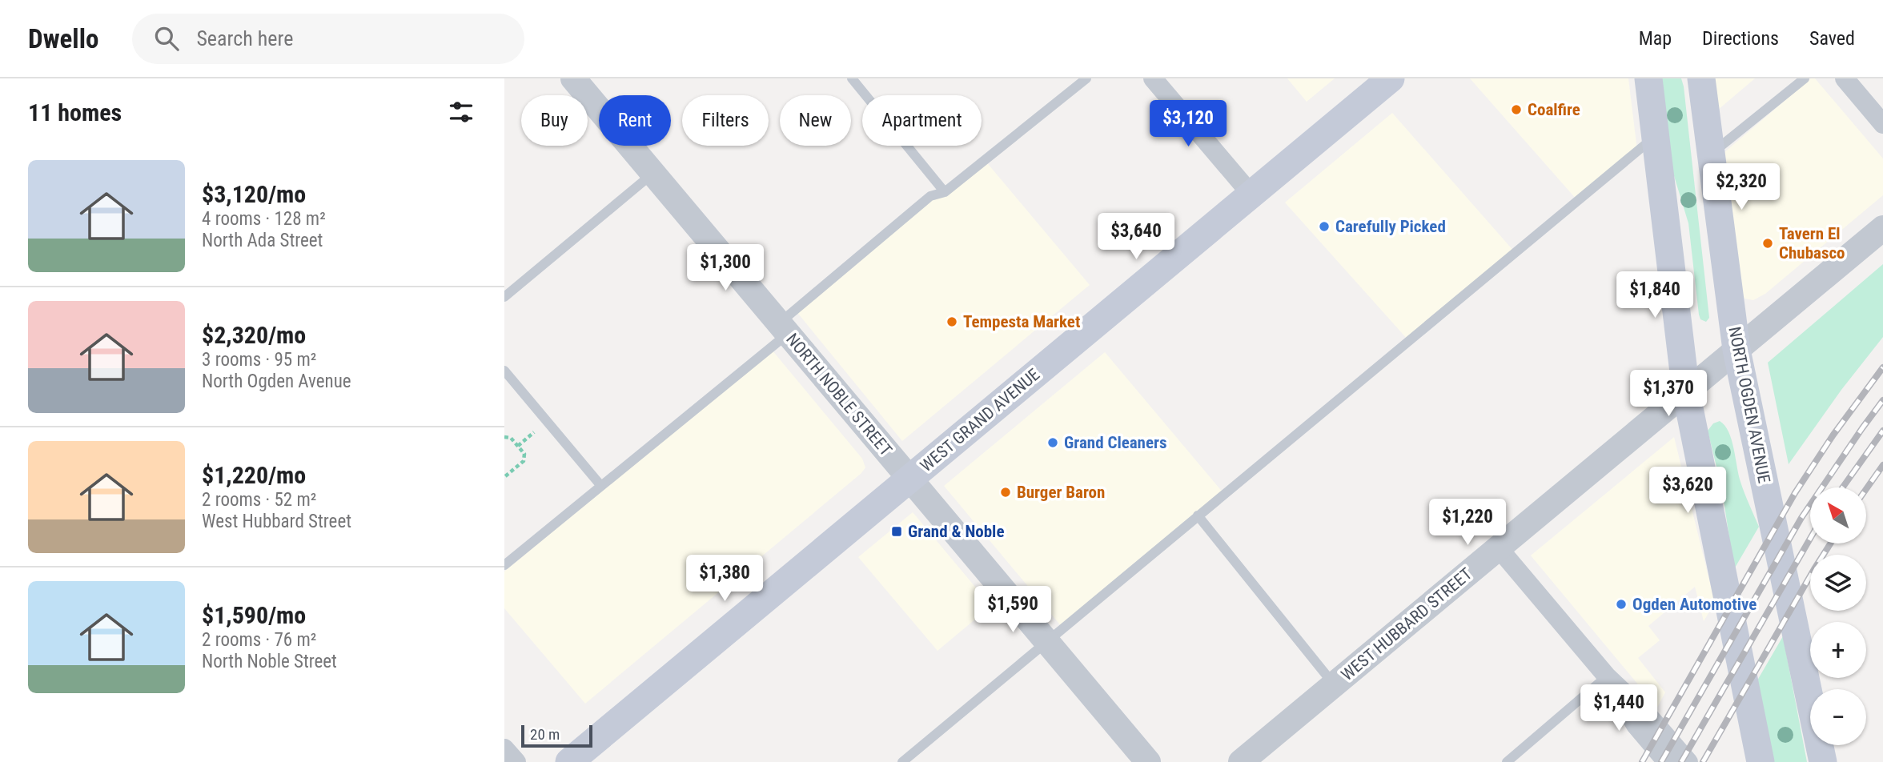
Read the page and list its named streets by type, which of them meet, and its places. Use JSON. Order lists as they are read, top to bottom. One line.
{"streets":{"main road":["NORTH OGDEN AVENUE","WEST GRAND AVENUE"],"street":["NORTH NOBLE STREET","WEST HUBBARD STREET"]},"crossings":[["NORTH NOBLE STREET","WEST GRAND AVENUE"],["NORTH OGDEN AVENUE","WEST HUBBARD STREET"]],"places":{"other":["Coalfire","Carefully Picked","Tavern El Chubasco","Tempesta Market","Grand Cleaners","Burger Baron","Ogden Automotive"],"transit":["Grand & Noble"]},"scale_bar":"20 m","north":"top left","page":{"header":"Dwello","search":"Search here","nav":["Map","Directions","Saved"],"heading":"11 homes","chip":["Buy","Rent","Filters","New","Apartment"],"price":["$3,120","$2,320","$3,640","$1,300","$1,840","$1,370","$3,620","$1,220","$1,380","$1,590","$1,440"],"list":[{"name":"$3,120/mo","note":"4 rooms · 128 m² · North Ada Street"},{"name":"$2,320/mo","note":"3 rooms · 95 m² · North Ogden Avenue"},{"name":"$1,220/mo","note":"2 rooms · 52 m² · West Hubbard Street"},{"name":"$1,590/mo","note":"2 rooms · 76 m² · North Noble Street"}],"map_buttons":["+","−"],"scale":"20 m"}}
